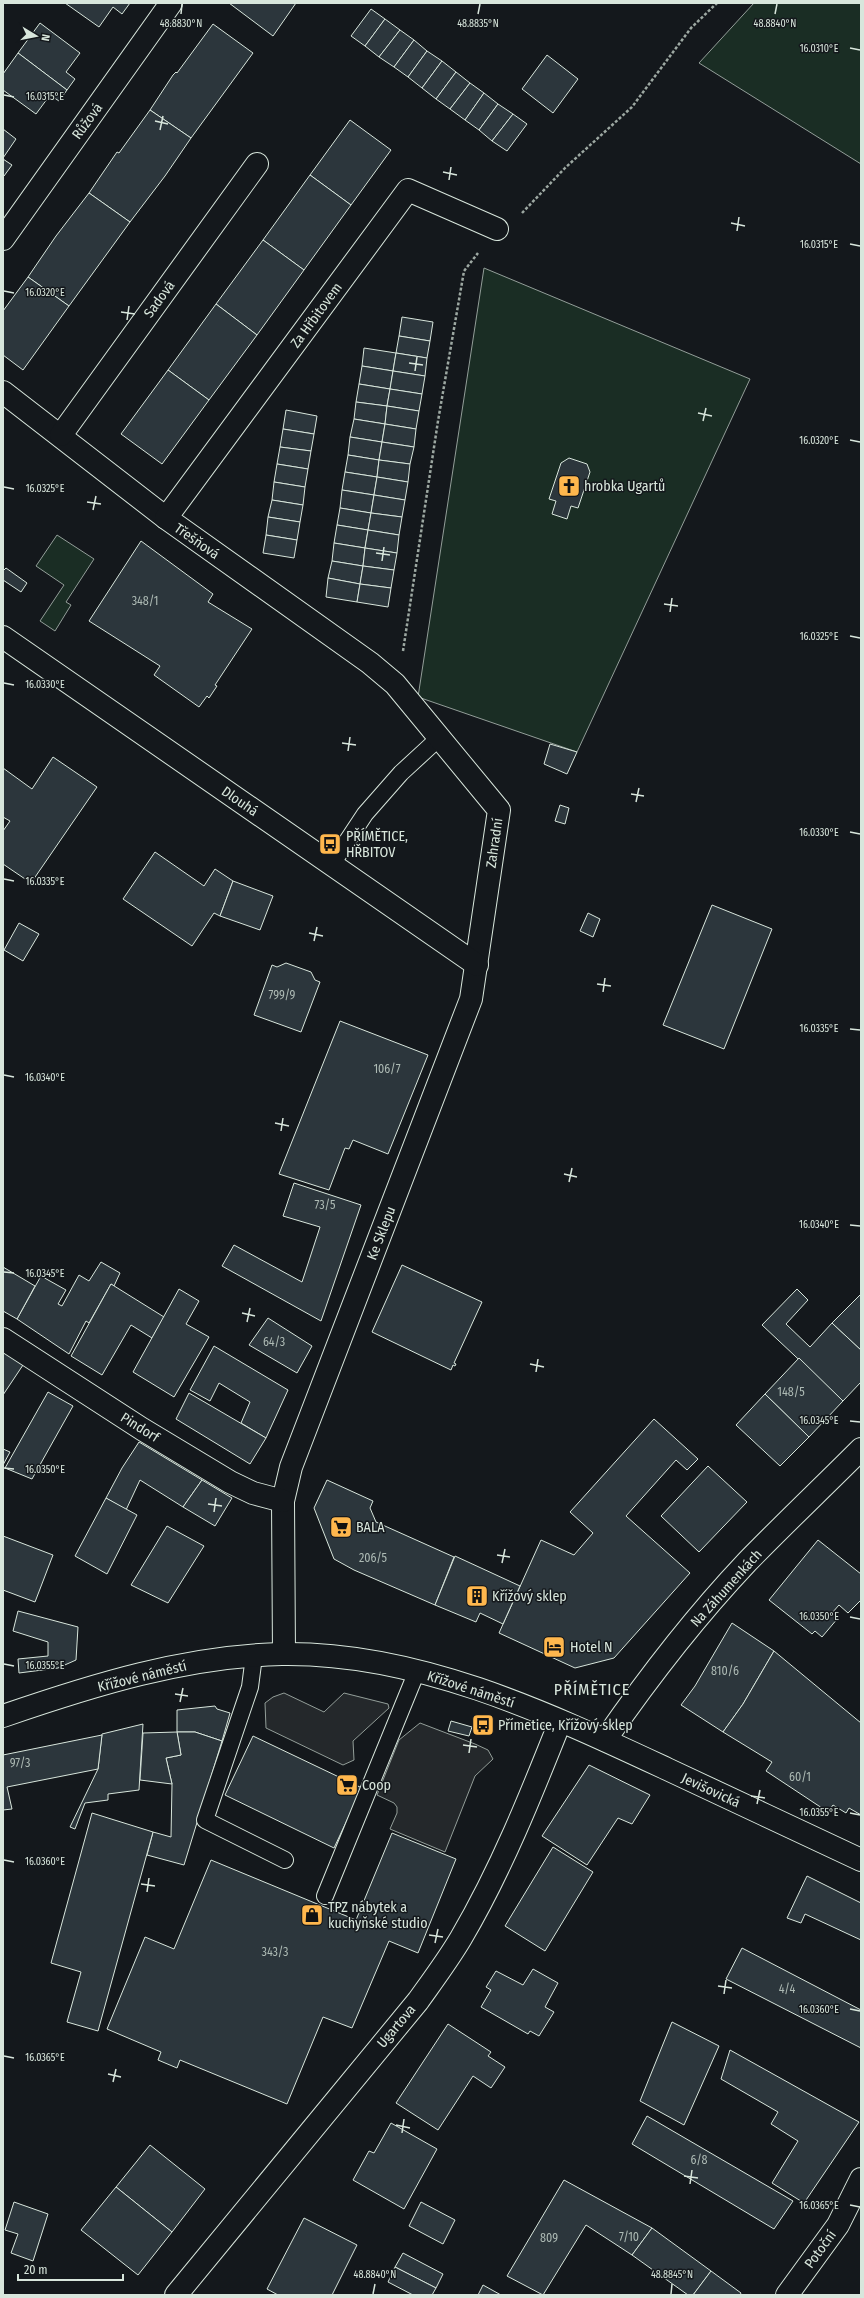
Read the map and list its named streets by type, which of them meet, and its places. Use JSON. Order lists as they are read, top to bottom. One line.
{"streets":{"street":["Růžová","Sadová","Za Hřbitovem","Třešňová","Dlouhá","Zahradní","Ke Sklepu","Pindorf","Na Záhumenkách","Křížové náměstí","Jevišovická","Ugartova","Potoční"]},"crossings":[["Sadová","Třešňová"],["Za Hřbitovem","Třešňová"],["Třešňová","Zahradní"],["Dlouhá","Zahradní"],["Dlouhá","Ke Sklepu"],["Zahradní","Ke Sklepu"],["Ke Sklepu","Pindorf"],["Na Záhumenkách","Jevišovická"],["Křížové náměstí","Jevišovická"],["Křížové náměstí","Ugartova"],["Jevišovická","Ugartova"]],"districts":["PŘÍMĚTICE"],"places":{"church":["hrobka Ugartů"],"bus stop":["PŘÍMĚTICE, HŘBITOV","Přímetice, Křížový sklep"],"supermarket":["BALA","Coop"],"building":["Křížový sklep"],"hotel":["Hotel N"],"shop":["TPZ nábytek a kuchyňské studio"]},"house_numbers":["348/1","799/9","106/7","73/5","64/3","148/5","206/5","810/6","97/3","60/1","343/3","4/4","6/8","7/10","809"],"scale_bar":"20 m","north":"right","coordinates":["48.8840°N","48.8830°N","48.8835°N","16.0310°E","16.0315°E","16.0320°E","16.0325°E","16.0330°E","16.0335°E","16.0340°E","16.0345°E","16.0350°E","16.0355°E","16.0360°E","16.0365°E","48.8845°N"]}
